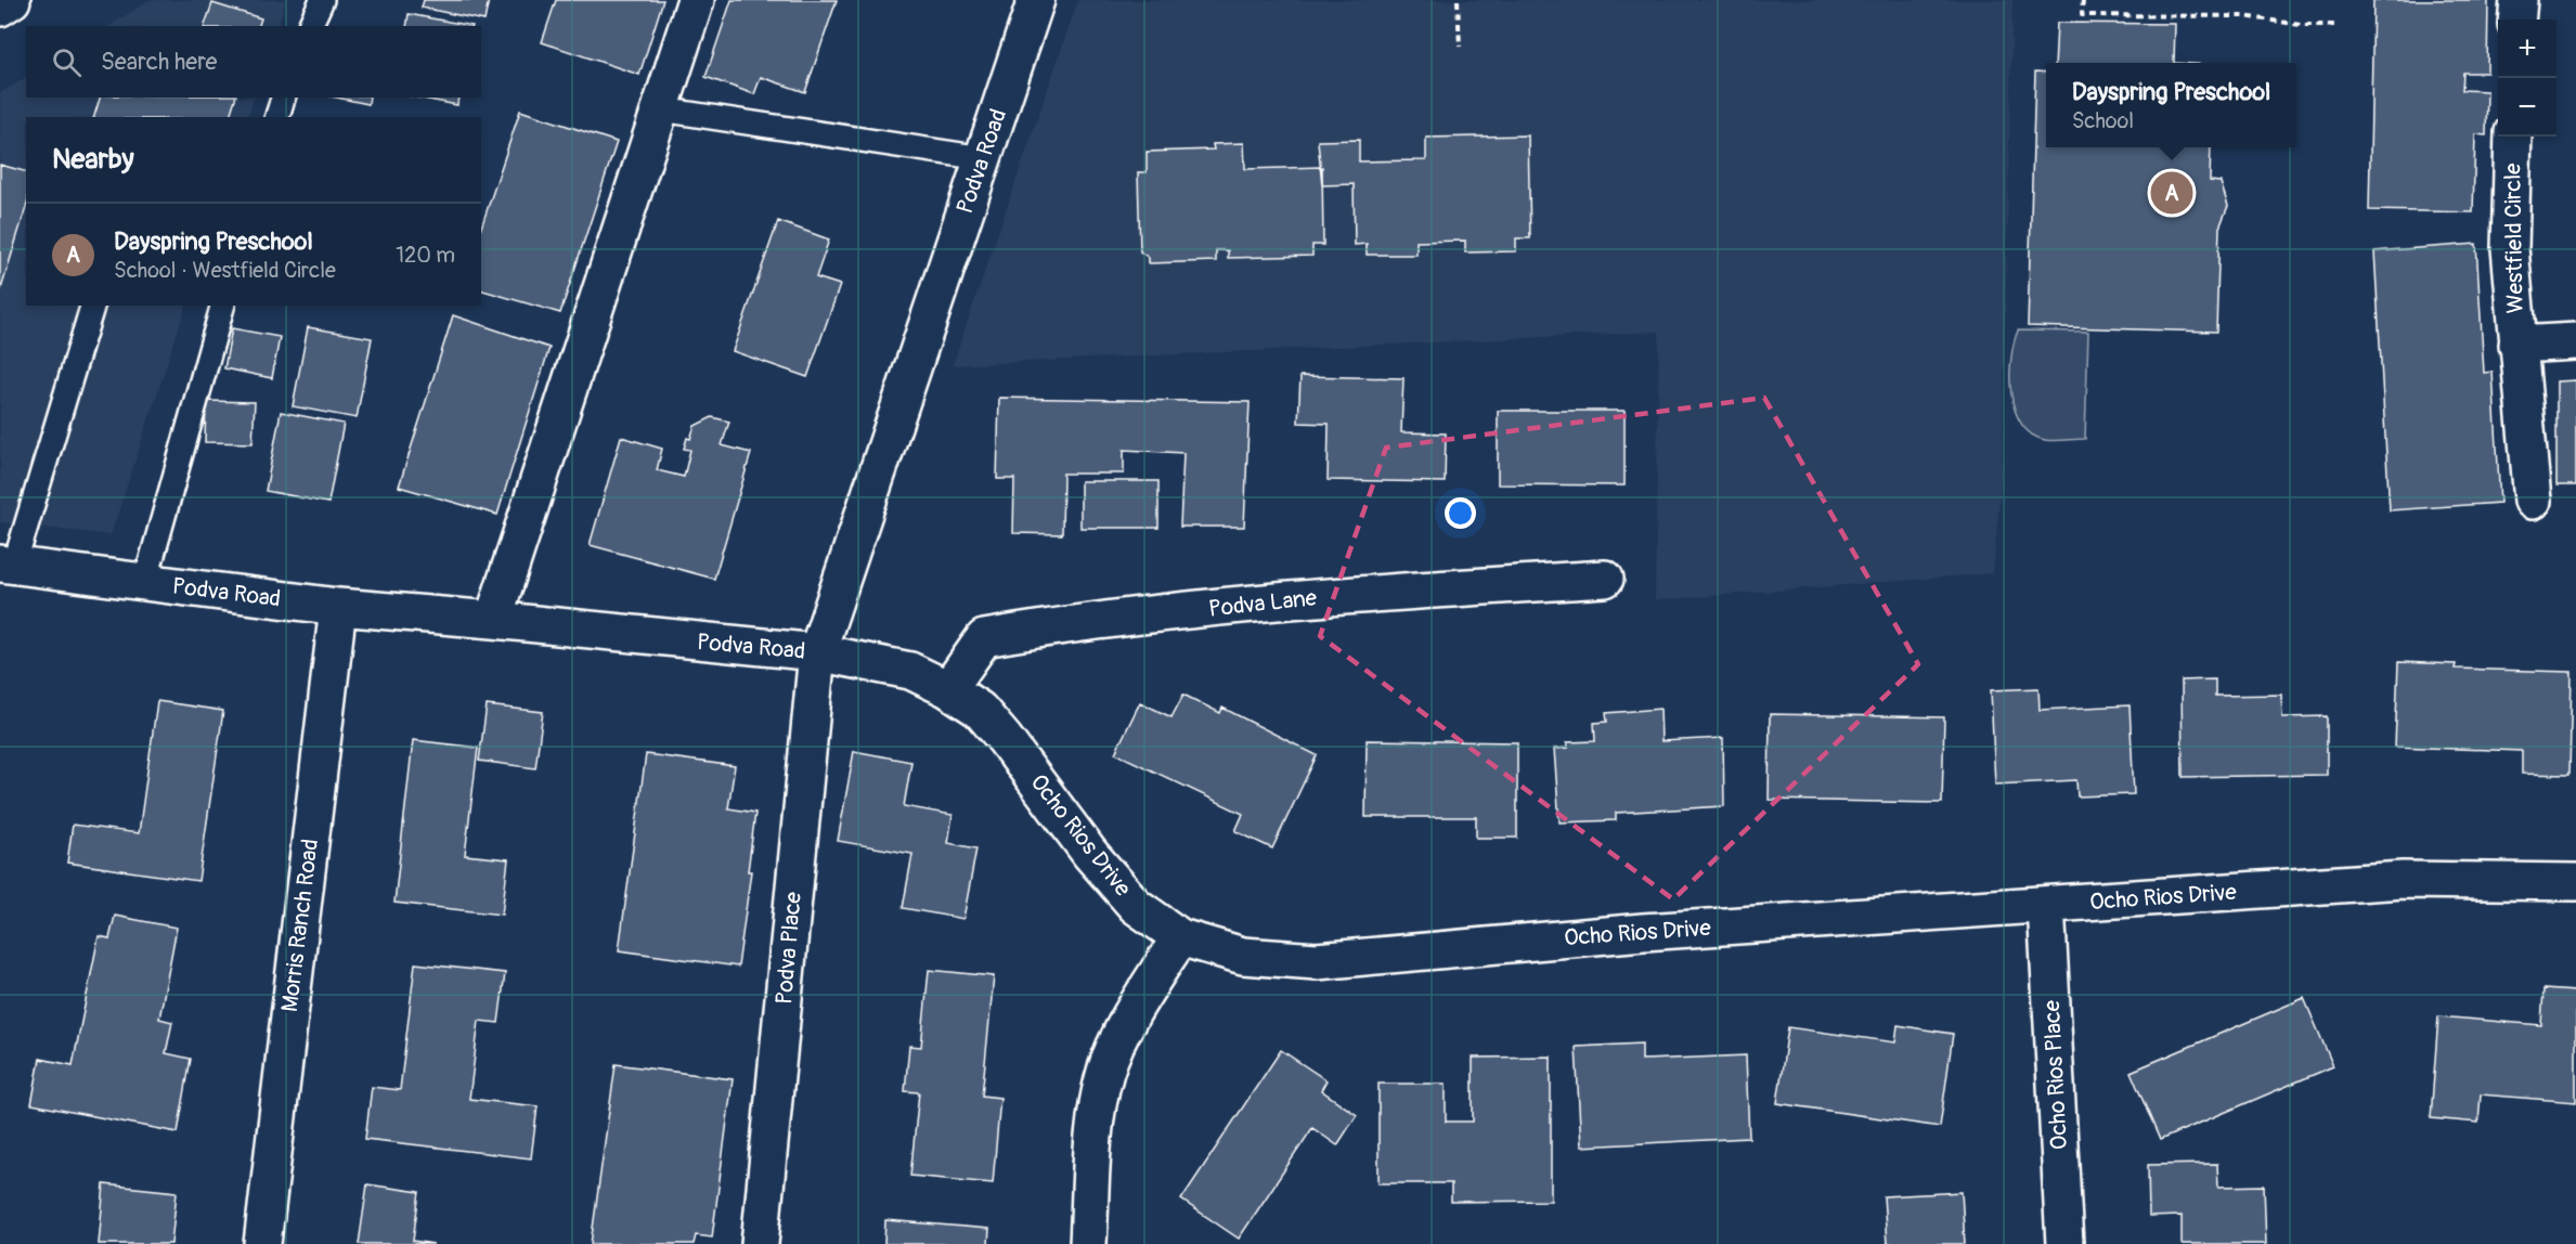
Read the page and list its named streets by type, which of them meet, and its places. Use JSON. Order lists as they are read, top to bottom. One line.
{"streets":{"street":["Podva Road","Westfield Circle","Podva Lane","Ocho Rios Drive","Morris Ranch Road","Podva Place","Ocho Rios Place"]},"crossings":[["Podva Road","Ocho Rios Drive"],["Podva Road","Morris Ranch Road"],["Podva Road","Podva Place"],["Podva Lane","Ocho Rios Drive"],["Ocho Rios Drive","Podva Place"],["Ocho Rios Drive","Ocho Rios Place"]],"page":{"map_buttons":["+","−"],"search":"Search here","popup":["Dayspring Preschool","School"],"heading":"Nearby","pins":"A","list":[{"mark":"A","name":"Dayspring Preschool","note":"School · Westfield Circle","value":"120 m"}]}}
